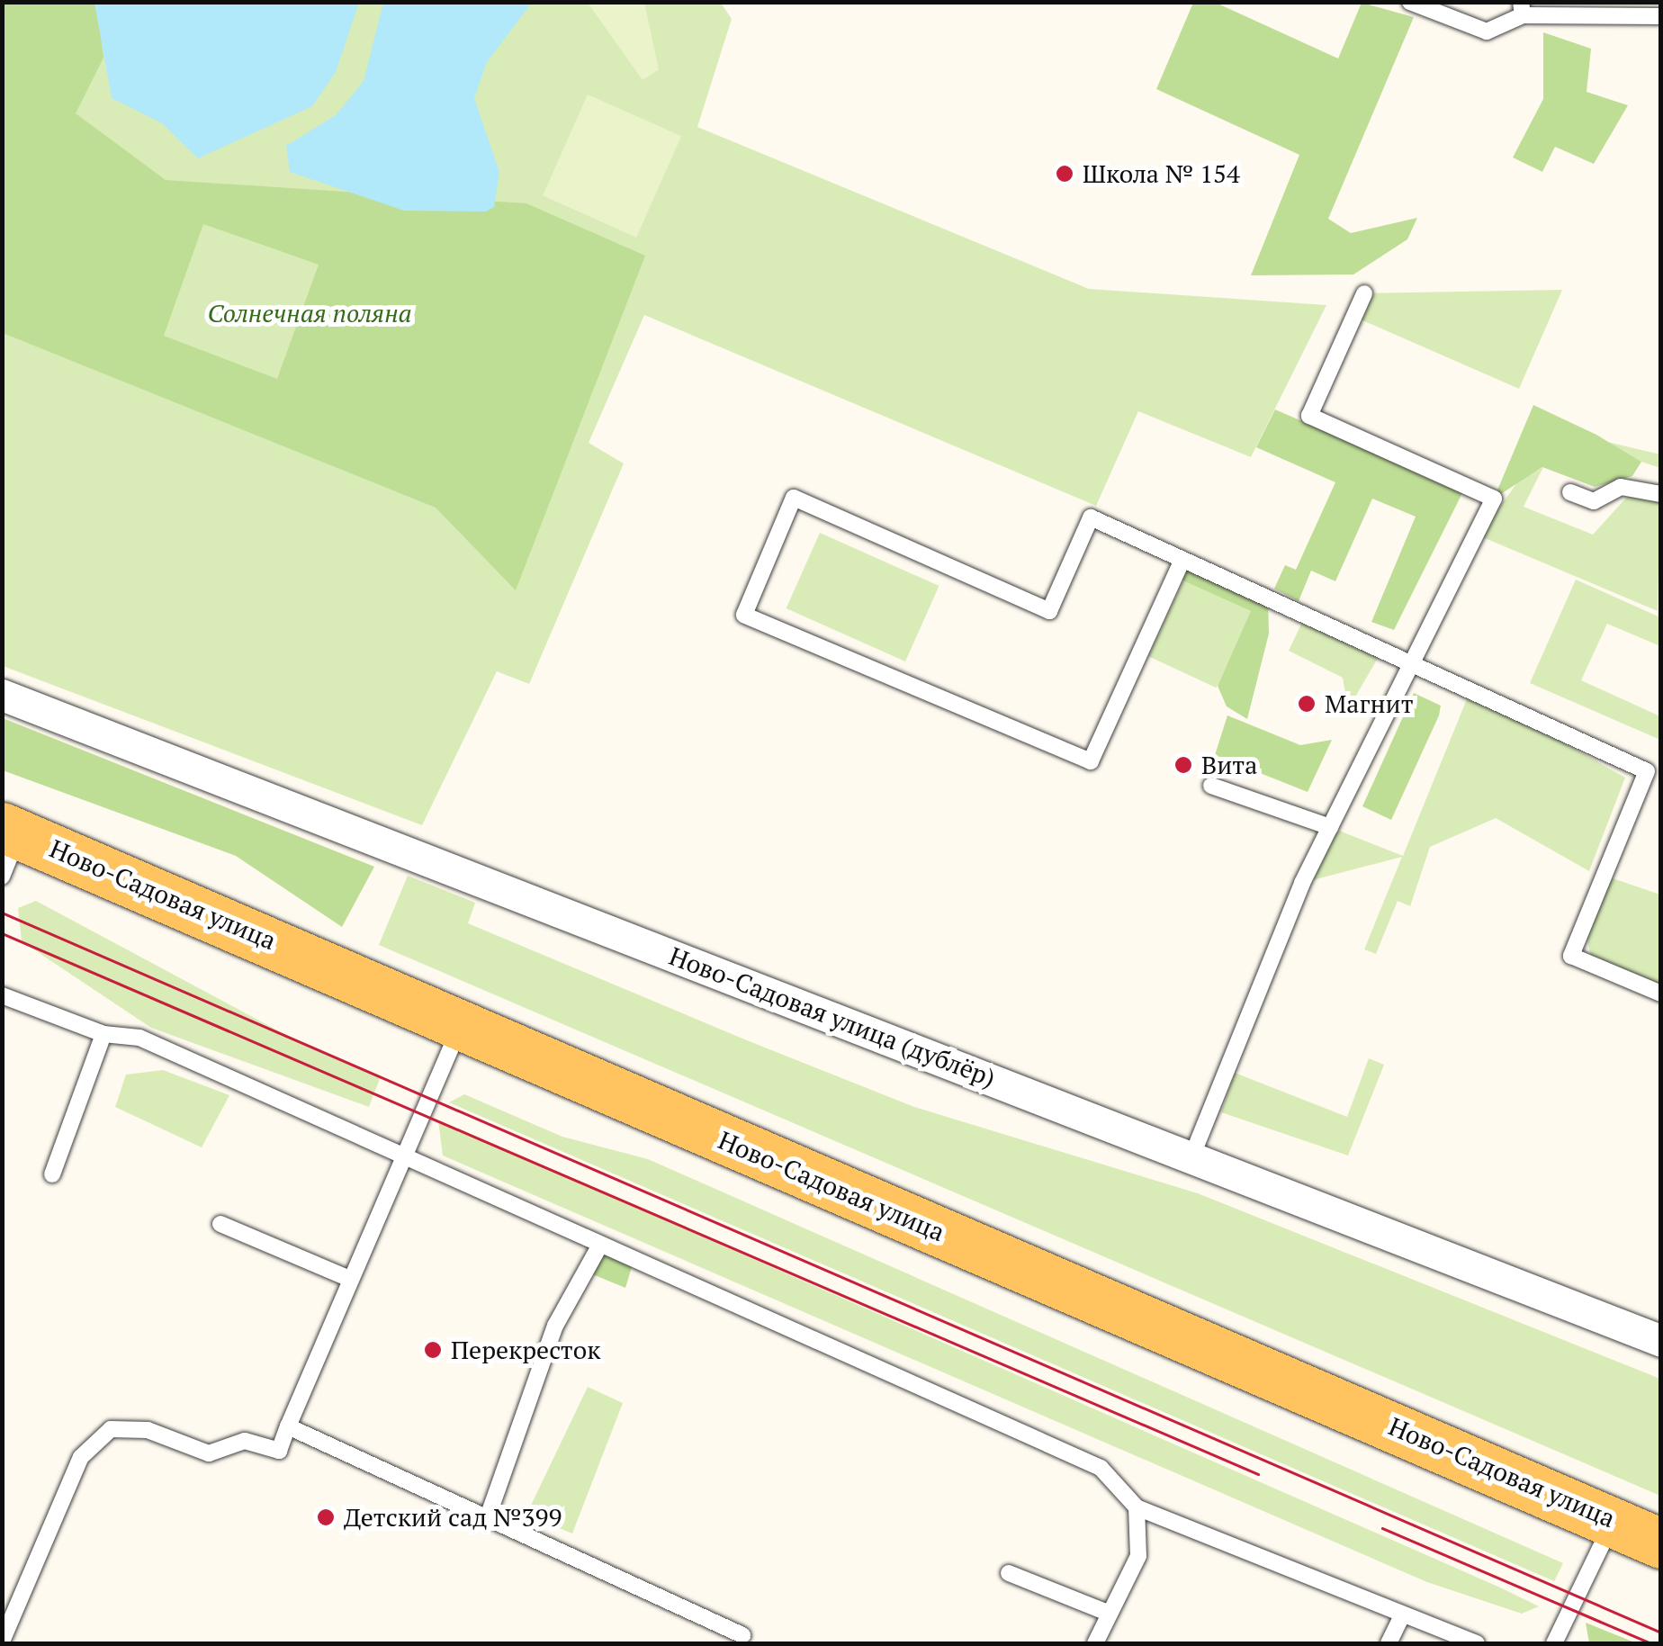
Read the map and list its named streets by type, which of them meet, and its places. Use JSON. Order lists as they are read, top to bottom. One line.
{"streets":{"main road":["Ново-Садовая улица"],"street":["Ново-Садовая улица (дублёр)"]},"parks":["Солнечная поляна"],"places":["Школа № 154","Магнит","Вита","Перекресток","Детский сад №399"]}
